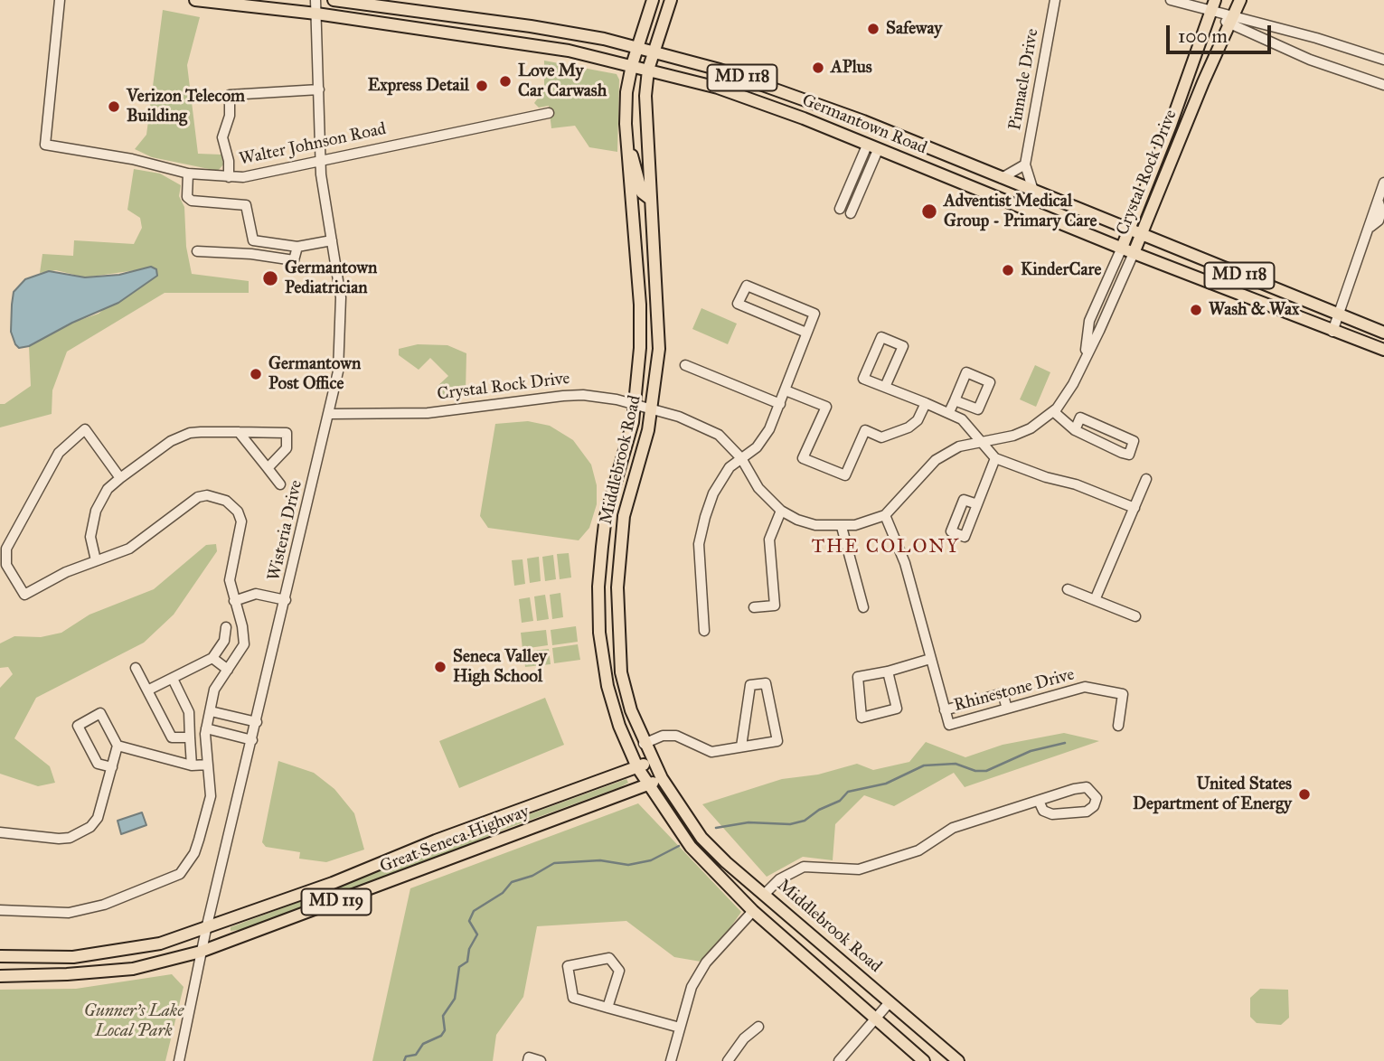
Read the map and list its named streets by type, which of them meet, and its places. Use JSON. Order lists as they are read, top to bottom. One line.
{"streets":{"main road":["MD 118","Germantown Road","Crystal Rock Drive","Middlebrook Road","Great Seneca Highway","MD 119"],"street":["Pinnacle Drive","Walter Johnson Road","Wisteria Drive","Rhinestone Drive"]},"crossings":[["Pinnacle Drive","Germantown Road"],["Germantown Road","Crystal Rock Drive"],["Germantown Road","Middlebrook Road"],["Germantown Road","Wisteria Drive"],["Walter Johnson Road","Wisteria Drive"],["Crystal Rock Drive","Middlebrook Road"],["Crystal Rock Drive","Wisteria Drive"],["Crystal Rock Drive","Rhinestone Drive"],["Middlebrook Road","Great Seneca Highway"],["Wisteria Drive","Great Seneca Highway"]],"districts":["THE COLONY"],"parks":["Gunner's Lake Local Park"],"places":["Safeway","APlus","Love My Car Carwash","Express Detail","Verizon Telecom Building","Adventist Medical Group - Primary Care","KinderCare","Germantown Pediatrician","Wash & Wax","Germantown Post Office","Seneca Valley High School","United States Department of Energy"],"scale_bar":"100 m"}
